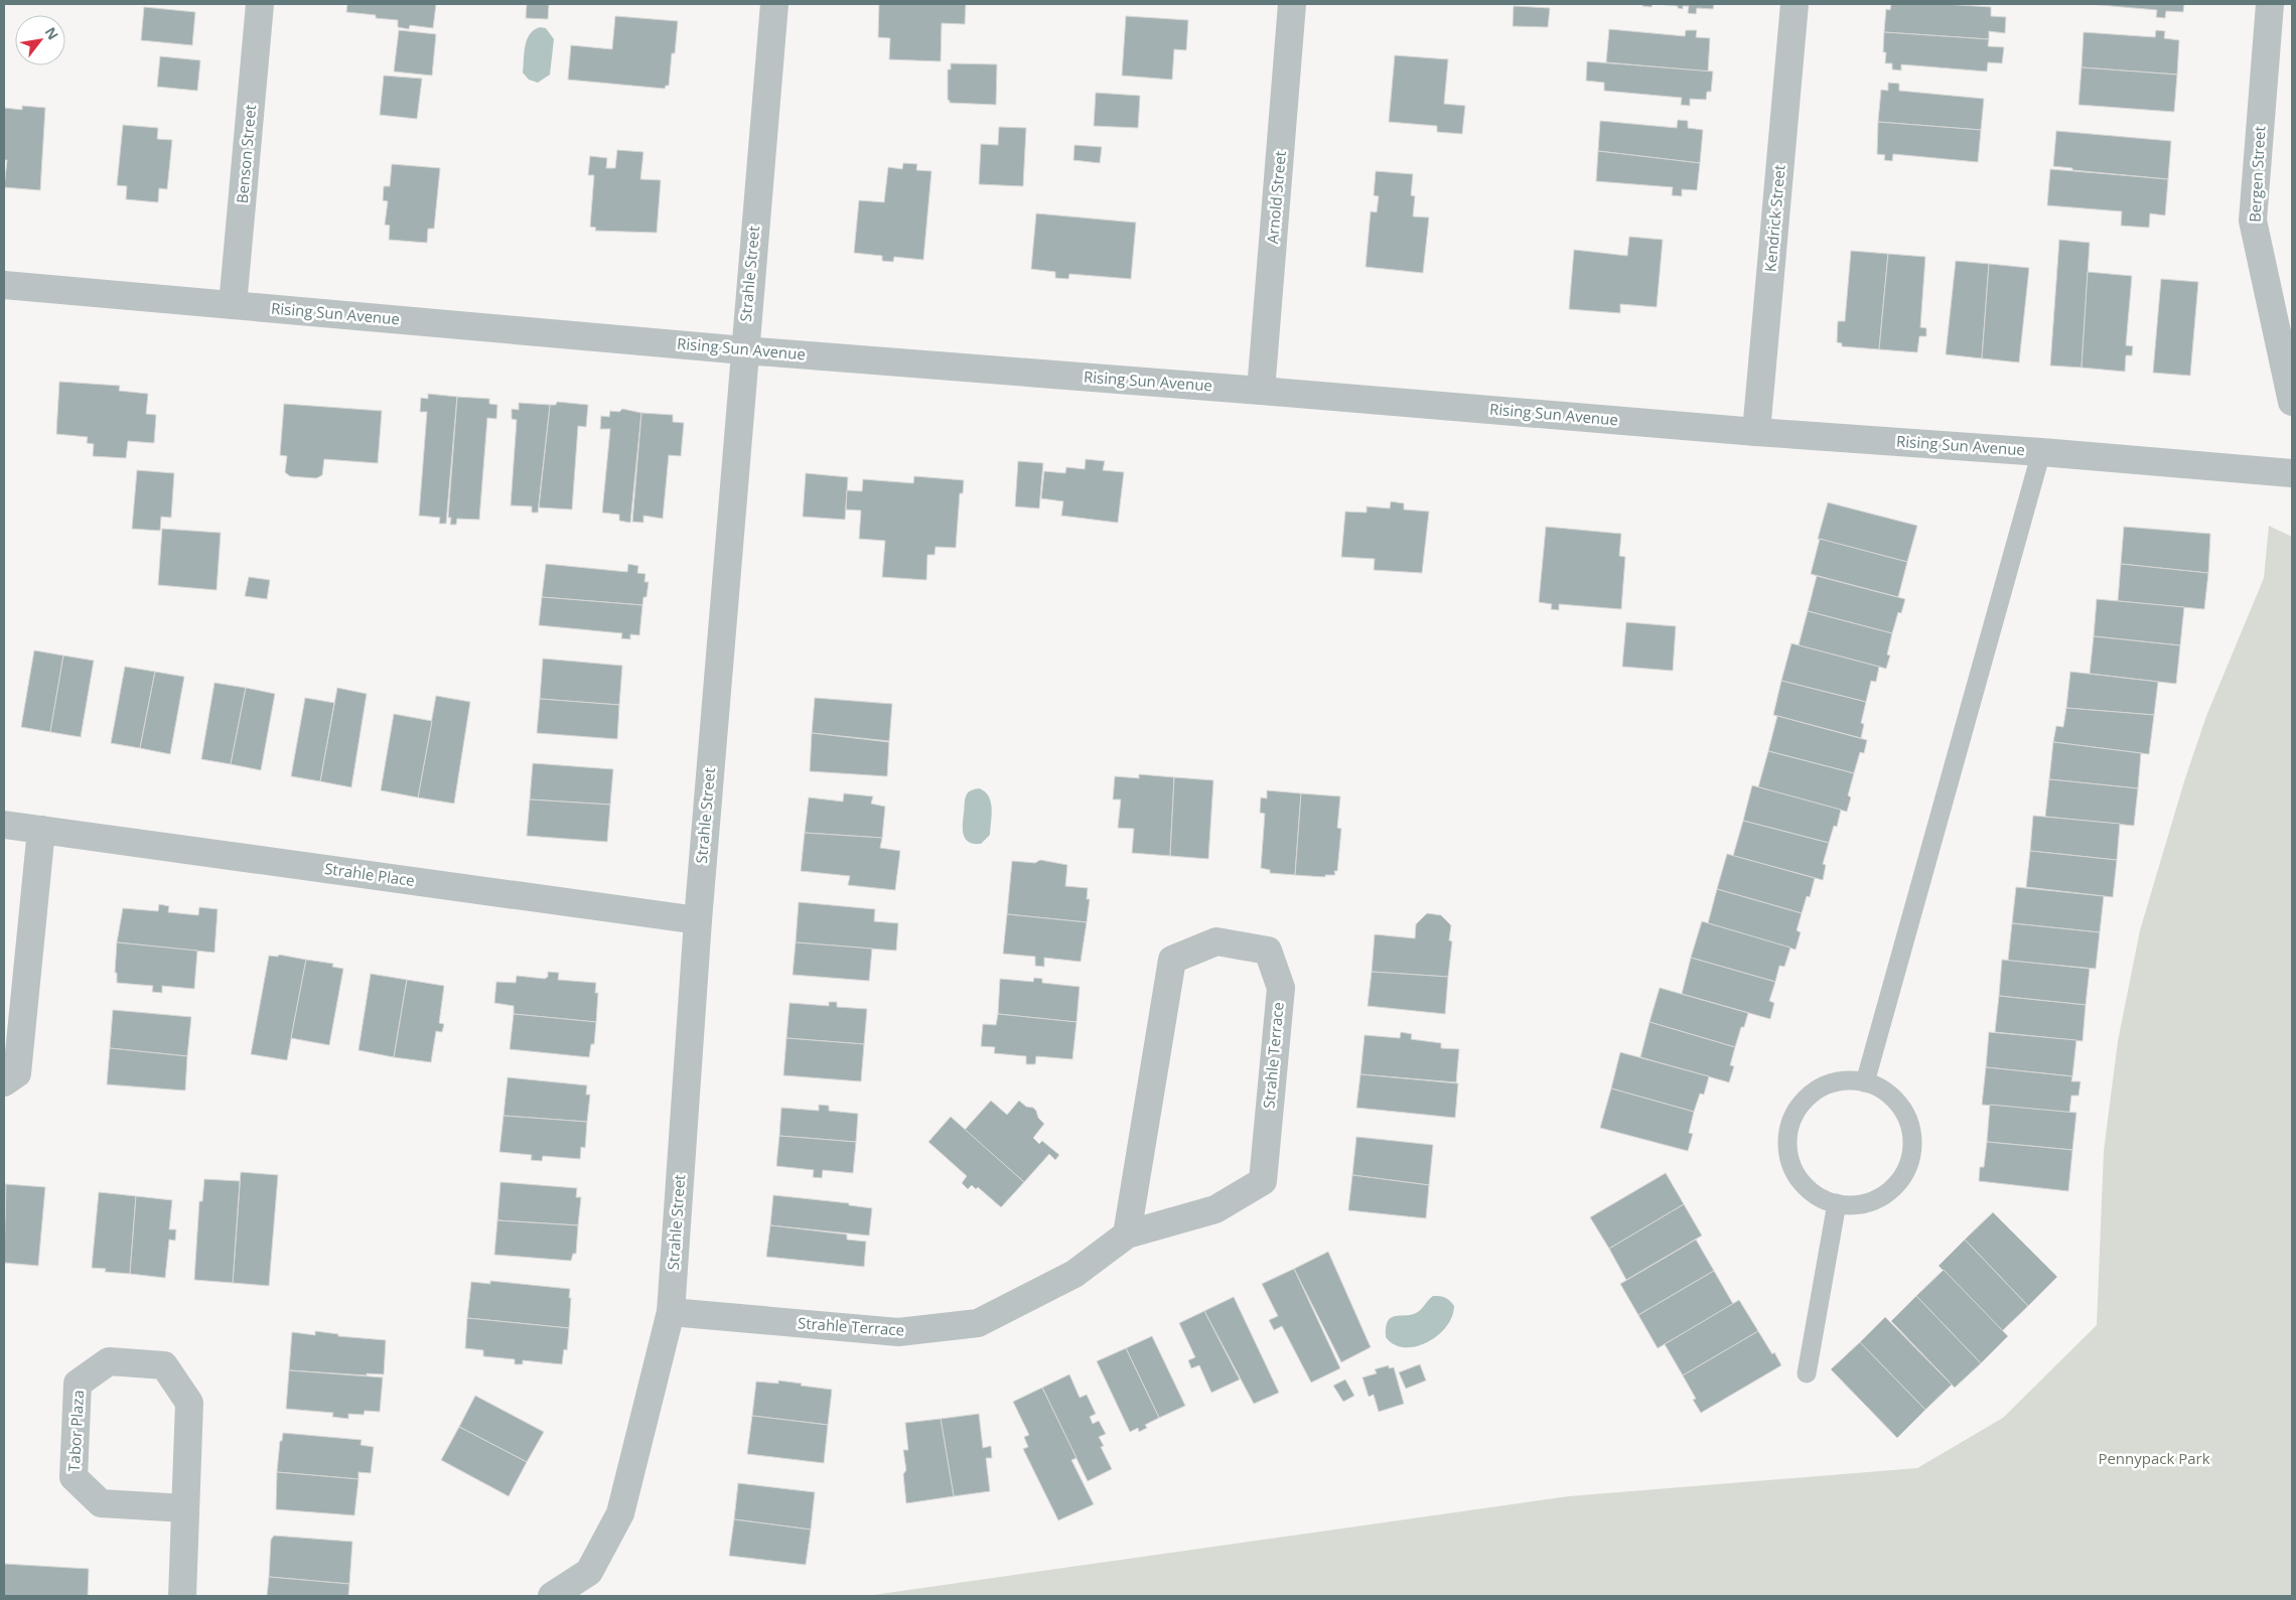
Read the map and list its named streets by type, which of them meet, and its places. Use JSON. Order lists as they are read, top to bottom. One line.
{"streets":{"street":["Benson Street","Bergen Street","Arnold Street","Kendrick Street","Strahle Street","Rising Sun Avenue","Strahle Place","Strahle Terrace","Tabor Plaza"]},"crossings":[["Benson Street","Rising Sun Avenue"],["Arnold Street","Rising Sun Avenue"],["Kendrick Street","Rising Sun Avenue"],["Strahle Street","Rising Sun Avenue"],["Strahle Street","Strahle Place"],["Strahle Street","Strahle Terrace"]],"parks":["Pennypack Park"],"north":"top right"}
